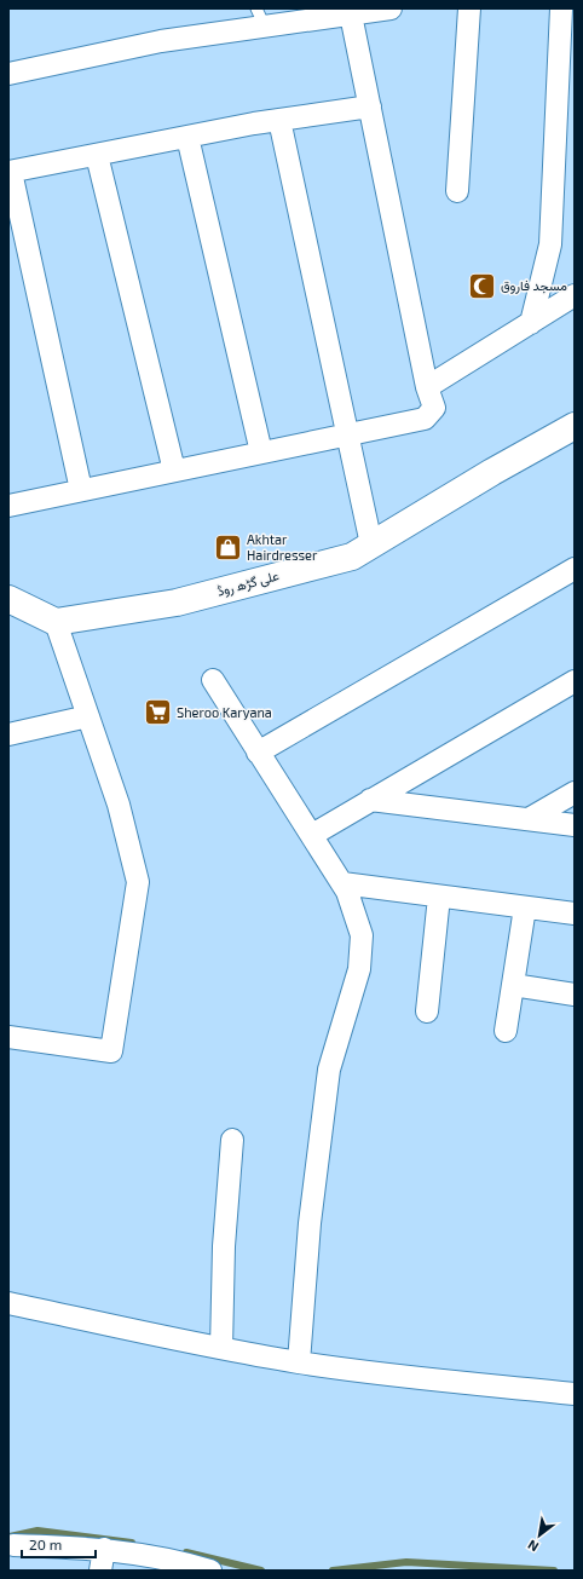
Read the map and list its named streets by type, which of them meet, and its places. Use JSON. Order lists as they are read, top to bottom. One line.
{"streets":{"main road":["علی گڑھ روڈ"]},"places":{"mosque":["مسجد فاروق"],"shop":["Akhtar Hairdresser"],"supermarket":["Sheroo Karyana"]},"scale_bar":"20 m","north":"bottom left"}
